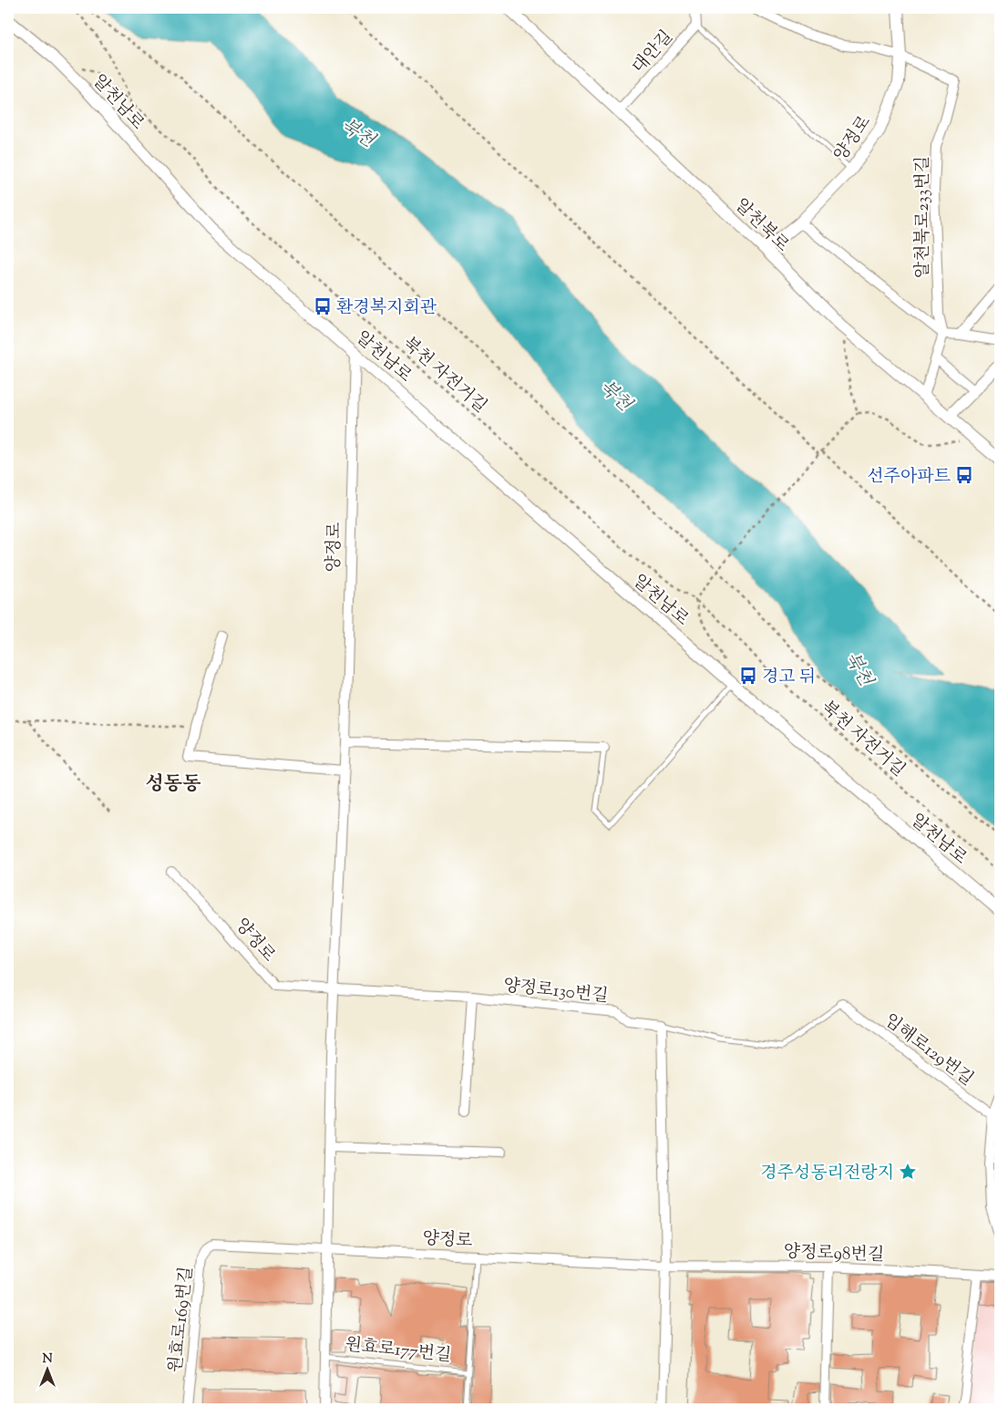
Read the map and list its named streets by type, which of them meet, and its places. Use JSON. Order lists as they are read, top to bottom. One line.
{"streets":{"street":["대안길","알천남로","양정로","알천북로233번길","알천북로","양정로130번길","임해로129번길","양정로98번길","원효로169번길","원효로177번길"],"path":["북천 자전거길"]},"crossings":[["대안길","알천북로"],["알천남로","양정로"],["양정로","알천북로233번길"],["양정로","알천북로"],["양정로","양정로130번길"],["양정로","양정로98번길"],["양정로","원효로169번길"],["양정로","원효로177번길"],["알천북로233번길","알천북로"],["원효로169번길","원효로177번길"]],"districts":["성동동"],"water":["북천"],"places":{"bus stop":["환경복지회관","선주아파트","경고 뒤"],"place":["경주성동리전랑지"]},"north":"top"}
